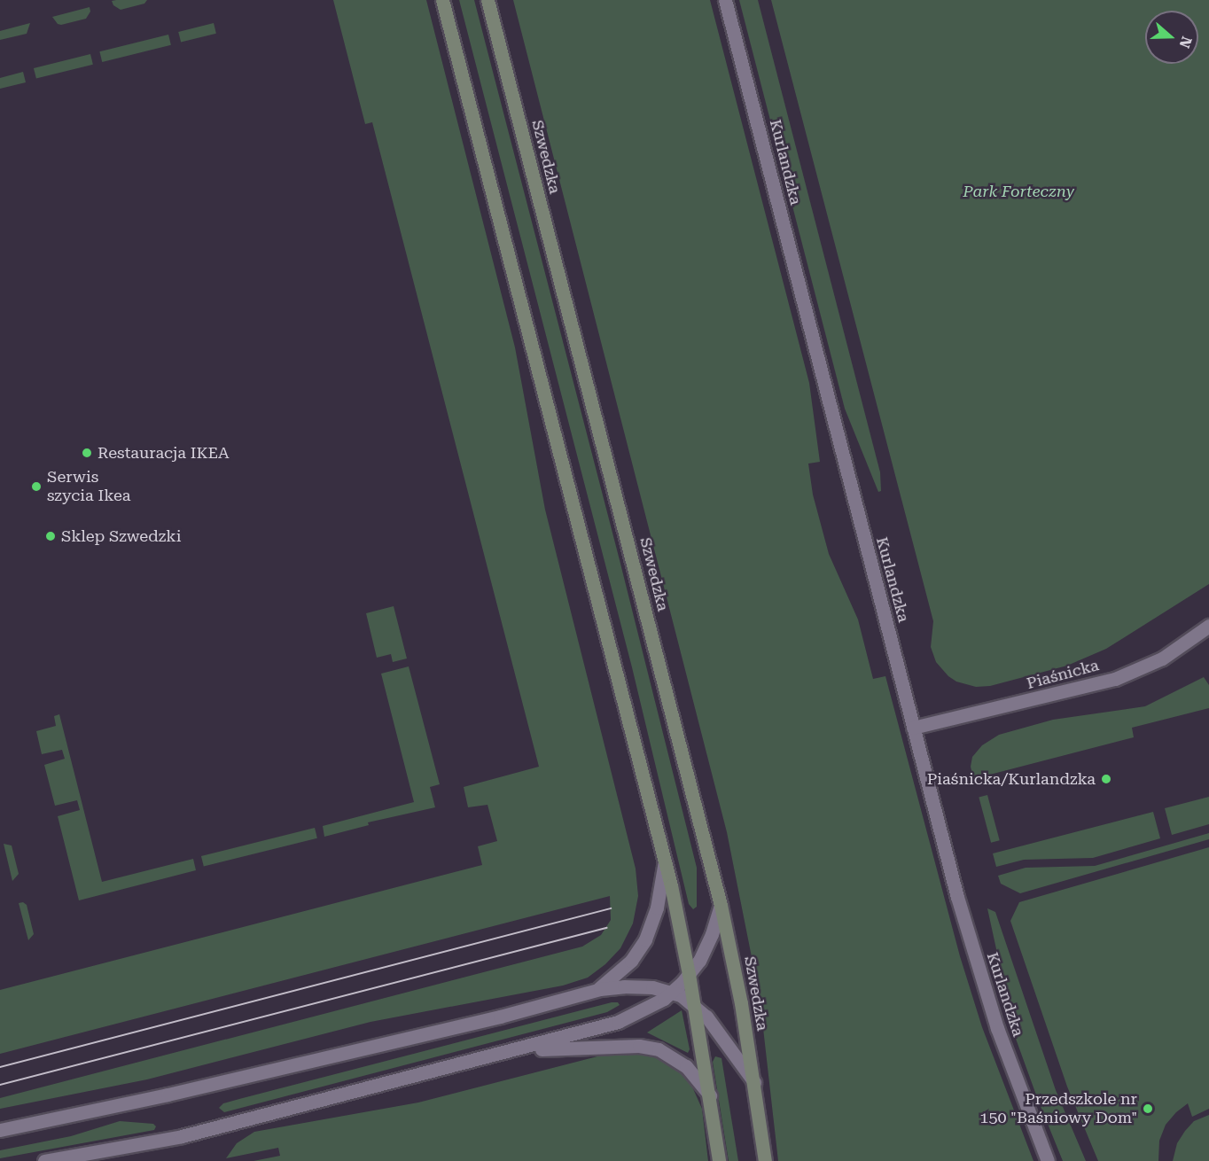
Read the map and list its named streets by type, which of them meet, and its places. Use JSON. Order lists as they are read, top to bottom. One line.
{"streets":{"street":["Szwedzka","Kurlandzka","Piaśnicka"]},"crossings":[["Kurlandzka","Piaśnicka"]],"parks":["Park Forteczny"],"places":["Restauracja IKEA","Serwis szycia Ikea","Sklep Szwedzki","Piaśnicka/Kurlandzka","Przedszkole nr 150 \"Baśniowy Dom\""],"north":"right"}
